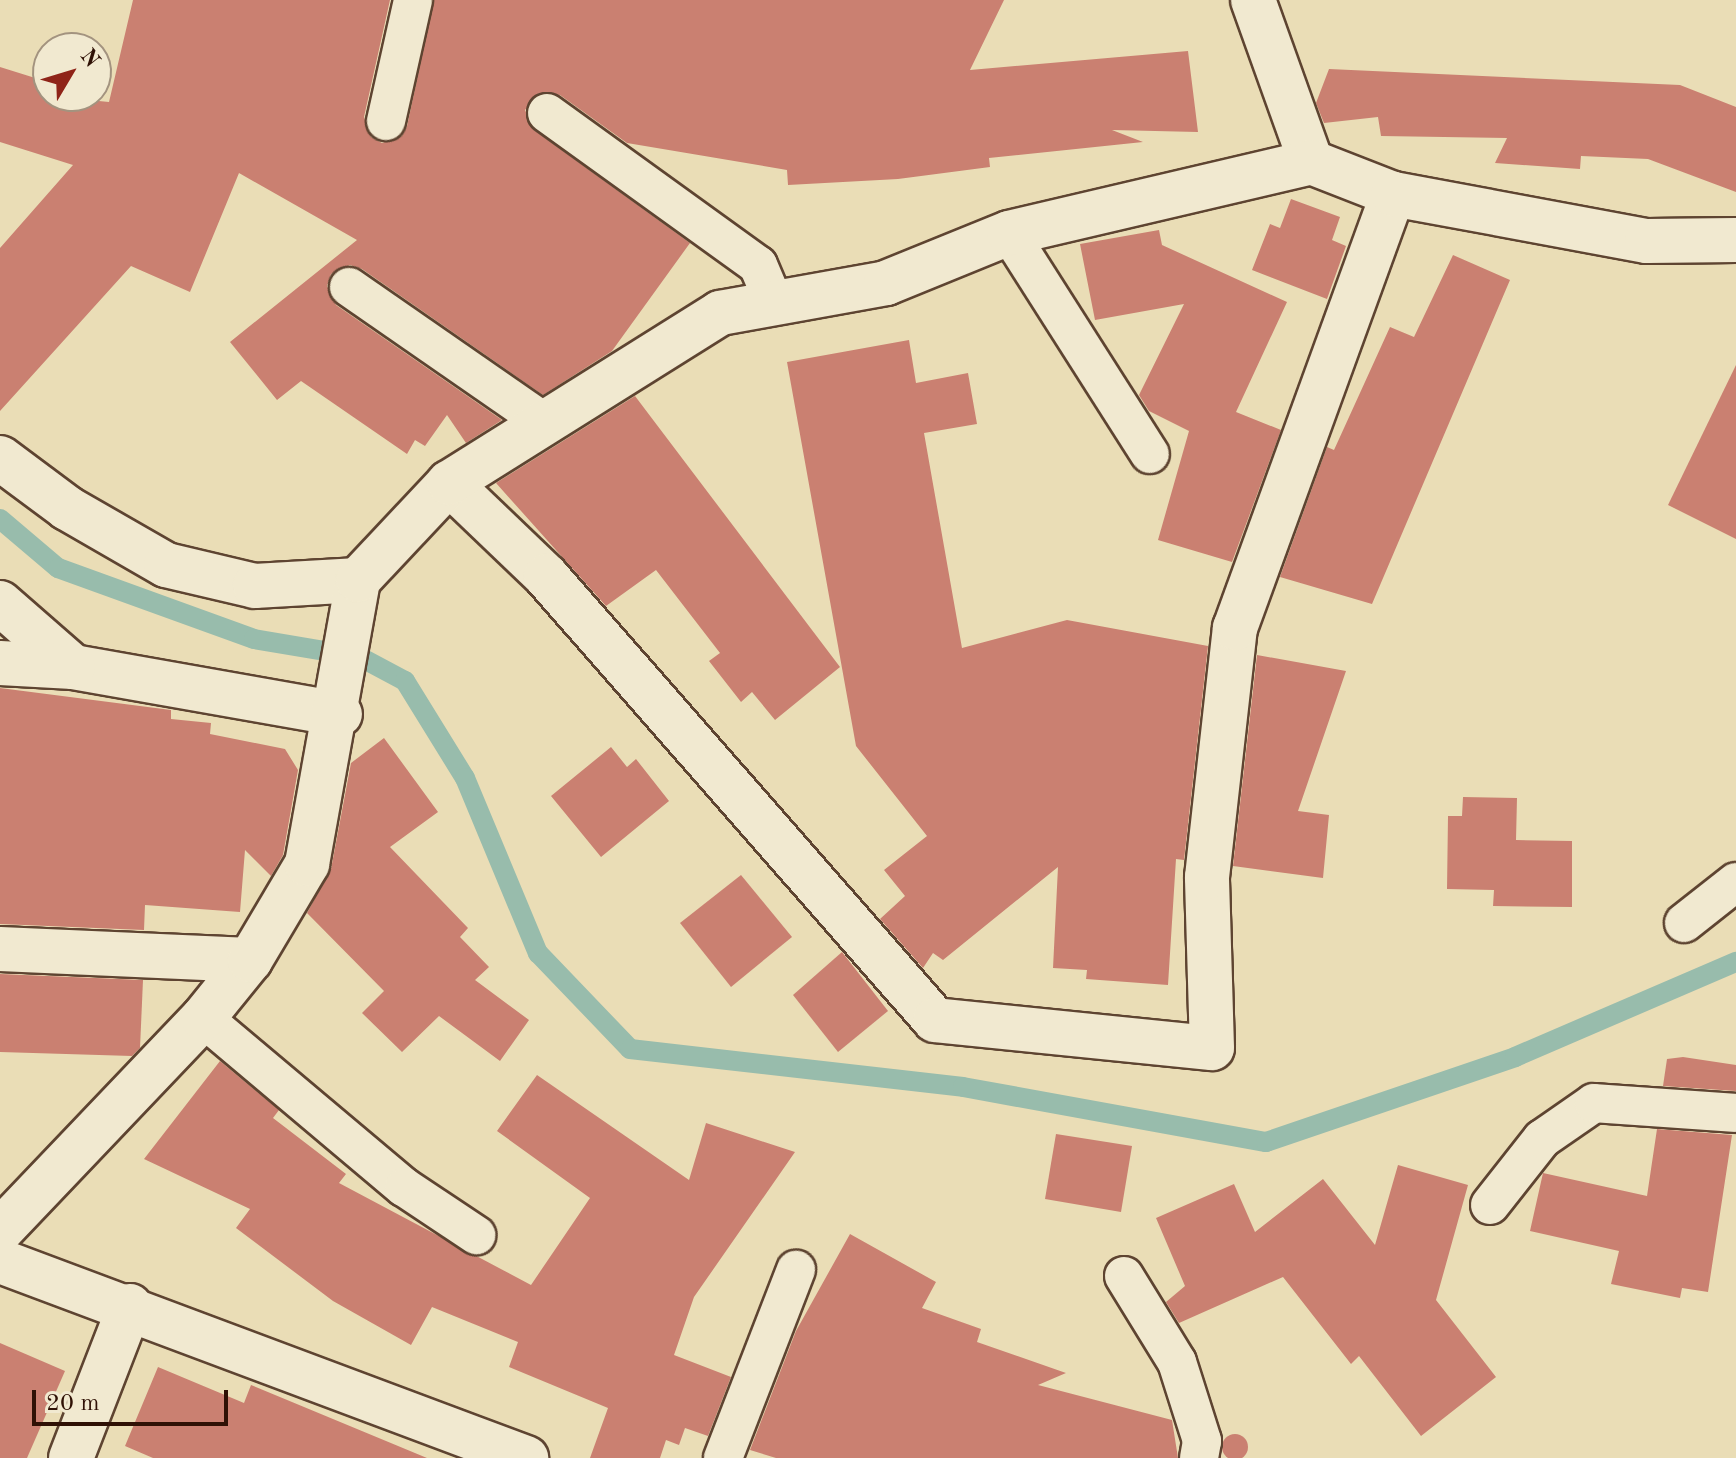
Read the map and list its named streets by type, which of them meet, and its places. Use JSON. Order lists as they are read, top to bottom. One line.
{"scale_bar":"20 m","north":"top right"}
